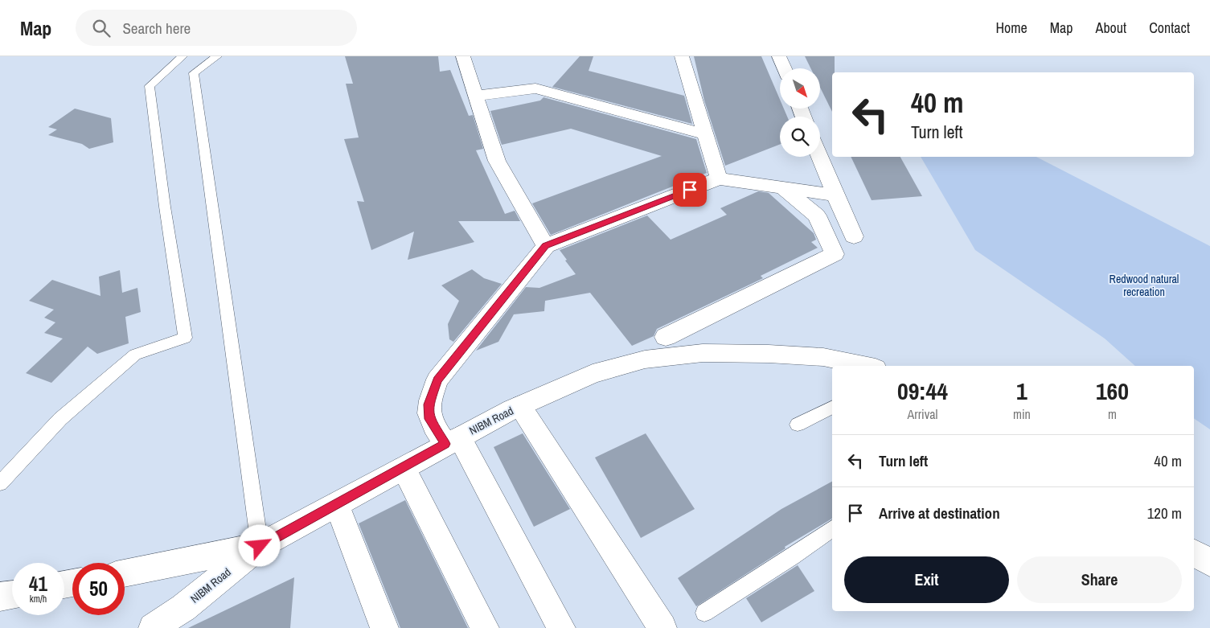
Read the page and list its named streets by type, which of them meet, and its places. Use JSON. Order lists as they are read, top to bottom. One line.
{"streets":{"street":["NIBM Road"]},"parks":["Redwood natural recreation"],"north":"bottom right","page":{"header":"Map","search":"Search here","nav":["Home","Map","About","Contact"],"turn":["40 m","Turn left"],"eta":["09:44","Arrival","1","min","160","m"],"list":[{"name":"Turn left","value":"40 m"},{"name":"Arrive at destination","value":"120 m"}],"buttons":["Exit","Share"],"speed":"41 km/h","limit":"50"}}
